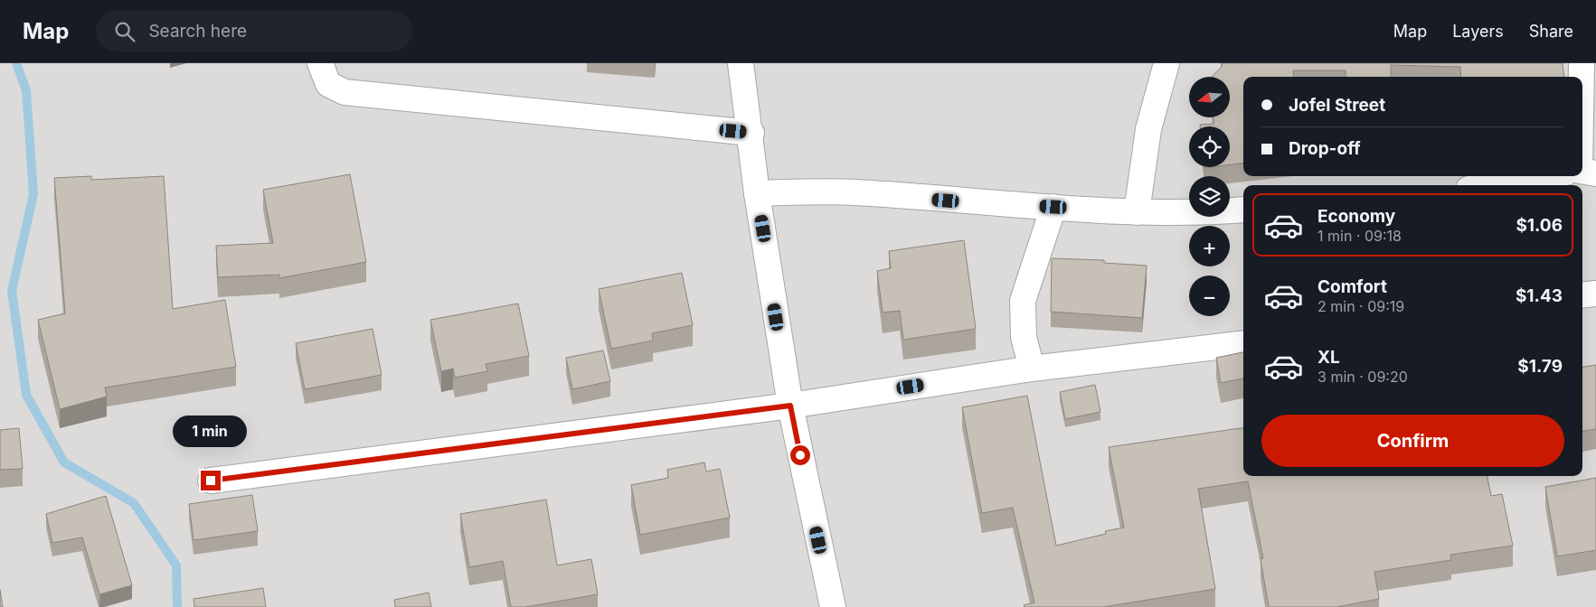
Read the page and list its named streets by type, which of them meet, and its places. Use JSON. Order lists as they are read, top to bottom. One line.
{"north":"left","page":{"header":"Map","search":"Search here","nav":["Map","Layers","Share"],"map_buttons":["+","−"],"banner":["Jofel Street","Drop-off"],"list":[{"name":"Economy","note":"1 min · 09:18","value":"$1.06"},{"name":"Comfort","note":"2 min · 09:19","value":"$1.43"},{"name":"XL","note":"3 min · 09:20","value":"$1.79"}],"buttons":"Confirm","bubble":"1 min"}}
